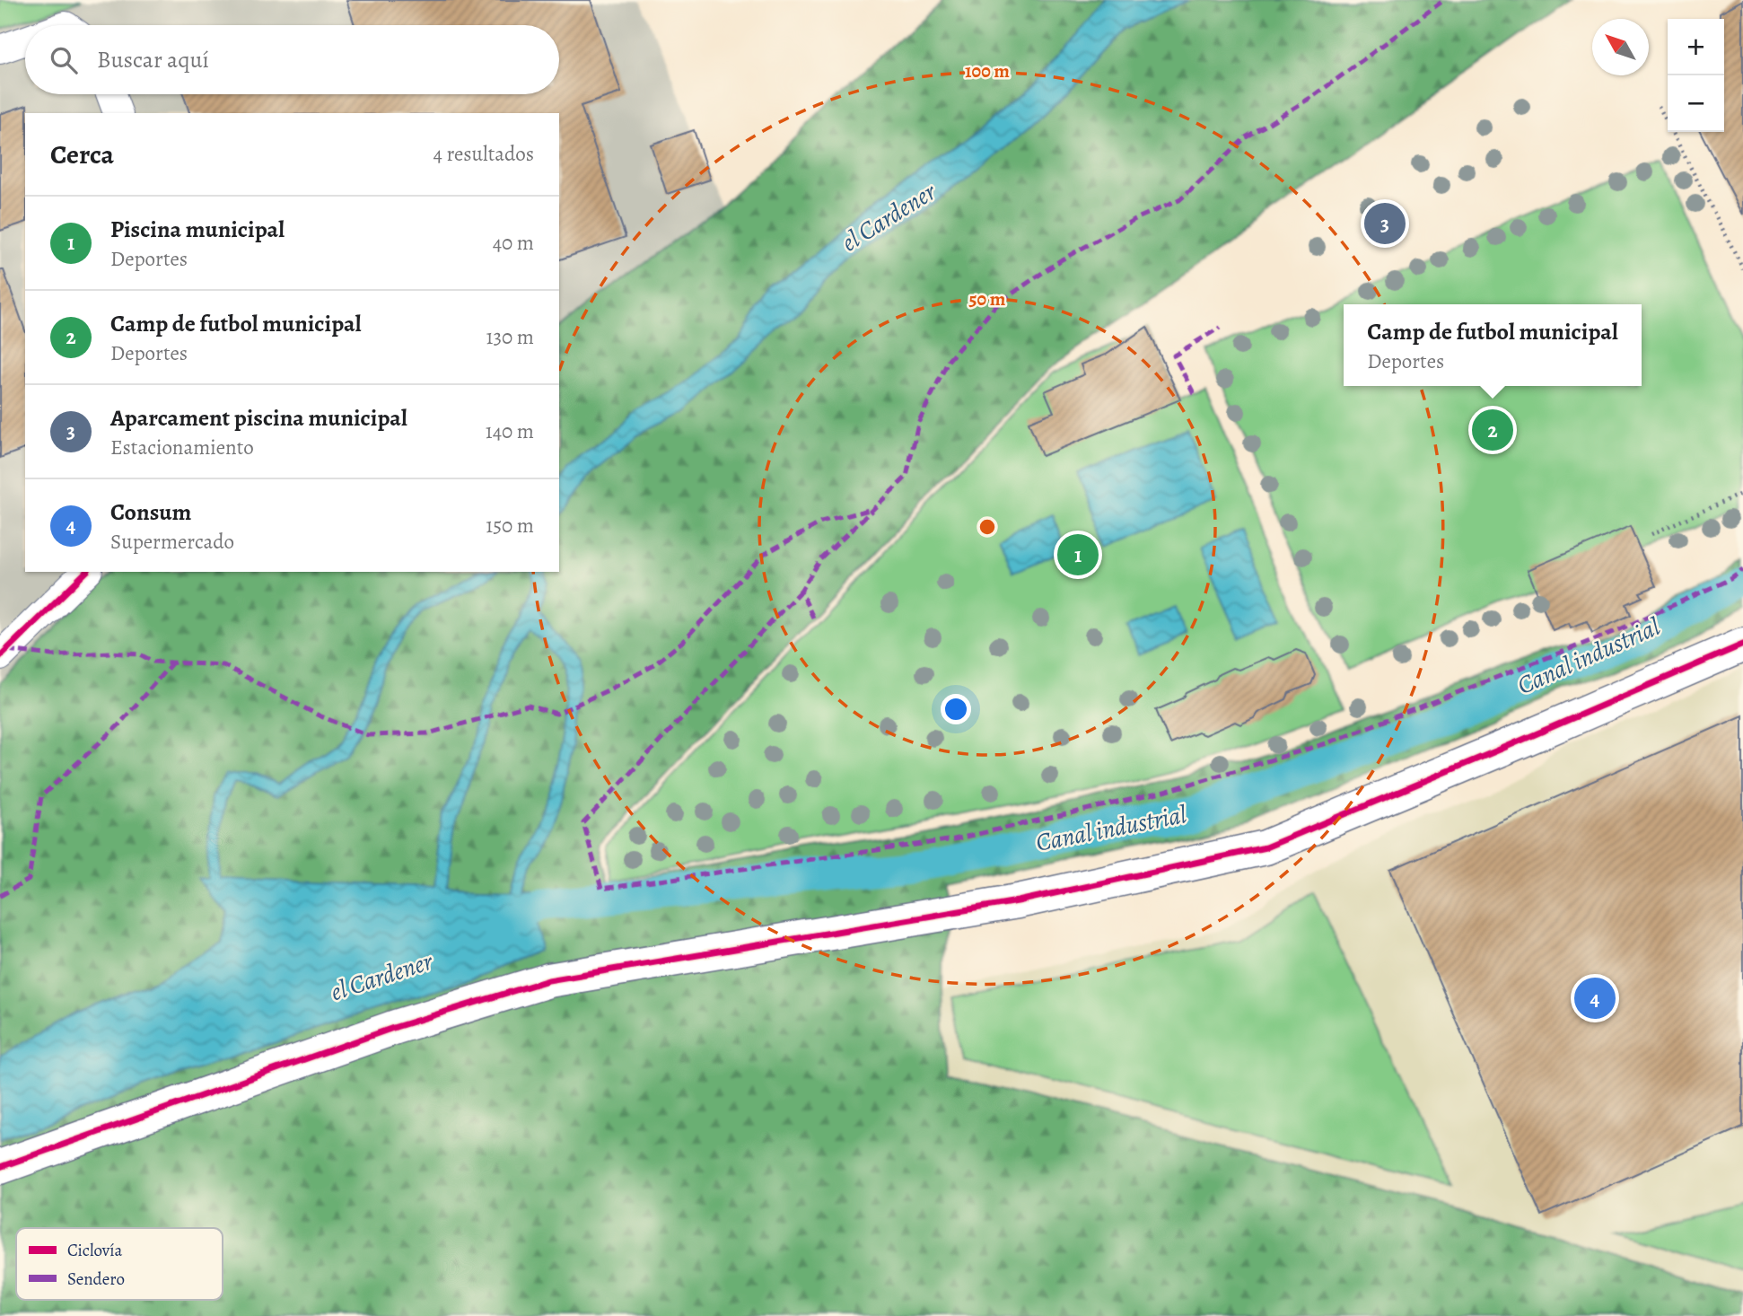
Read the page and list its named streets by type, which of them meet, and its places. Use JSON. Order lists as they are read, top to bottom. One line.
{"water":["el Cardener","Canal industrial"],"legend":["Ciclovía","Sendero"],"north":"top left","page":{"map_buttons":["+","−"],"search":"Buscar aquí","heading":["Cerca","4 resultados"],"list":[{"mark":"1","name":"Piscina municipal","note":"Deportes","value":"40 m"},{"mark":"2","name":"Camp de futbol municipal","note":"Deportes","value":"130 m"},{"mark":"3","name":"Aparcament piscina municipal","note":"Estacionamiento","value":"140 m"},{"mark":"4","name":"Consum","note":"Supermercado","value":"150 m"}],"pins":["3","2","1","4"],"popup":["Camp de futbol municipal","Deportes"]},"rings":["100 m","50 m"]}
